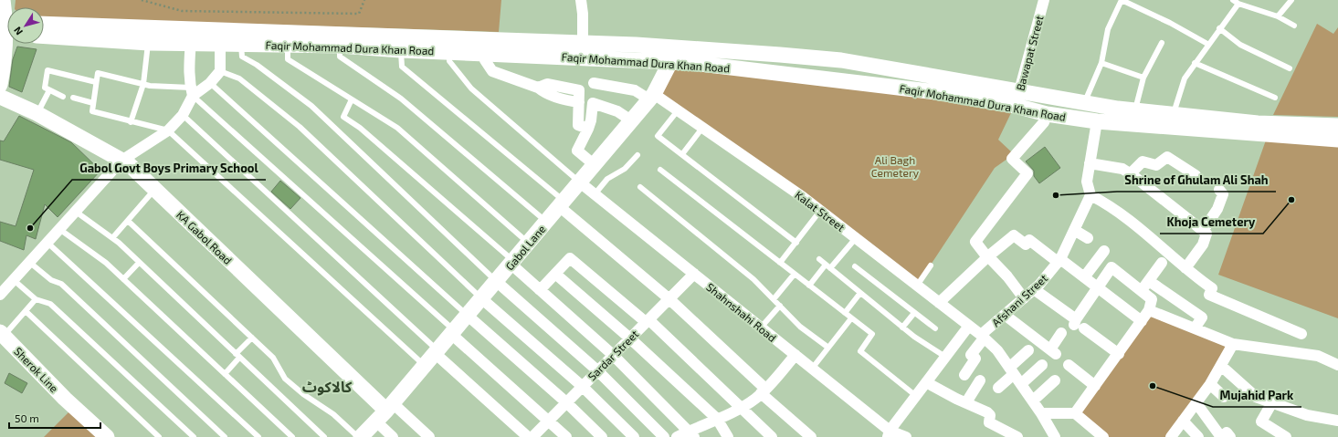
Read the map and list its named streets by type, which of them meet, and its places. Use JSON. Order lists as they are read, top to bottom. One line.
{"streets":{"main road":["Faqir Mohammad Dura Khan Road","KA Gabol Road","Gabol Lane","Sherok Line"],"street":["Bawapat Street","Kalat Street","Afshani Street","Shahnshahi Road","Sardar Street"]},"crossings":[["Faqir Mohammad Dura Khan Road","Bawapat Street"],["Faqir Mohammad Dura Khan Road","Gabol Lane"],["Kalat Street","Gabol Lane"],["Kalat Street","Afshani Street"],["KA Gabol Road","Gabol Lane"],["Gabol Lane","Shahnshahi Road"],["Shahnshahi Road","Sardar Street"]],"districts":["کالاکوٹ"],"parks":["Ali Bagh Cemetery"],"places":["Shrine of Ghulam Ali Shah","Khoja Cemetery","Gabol Govt Boys Primary School","Mujahid Park"],"scale_bar":"50 m","north":"bottom left"}
